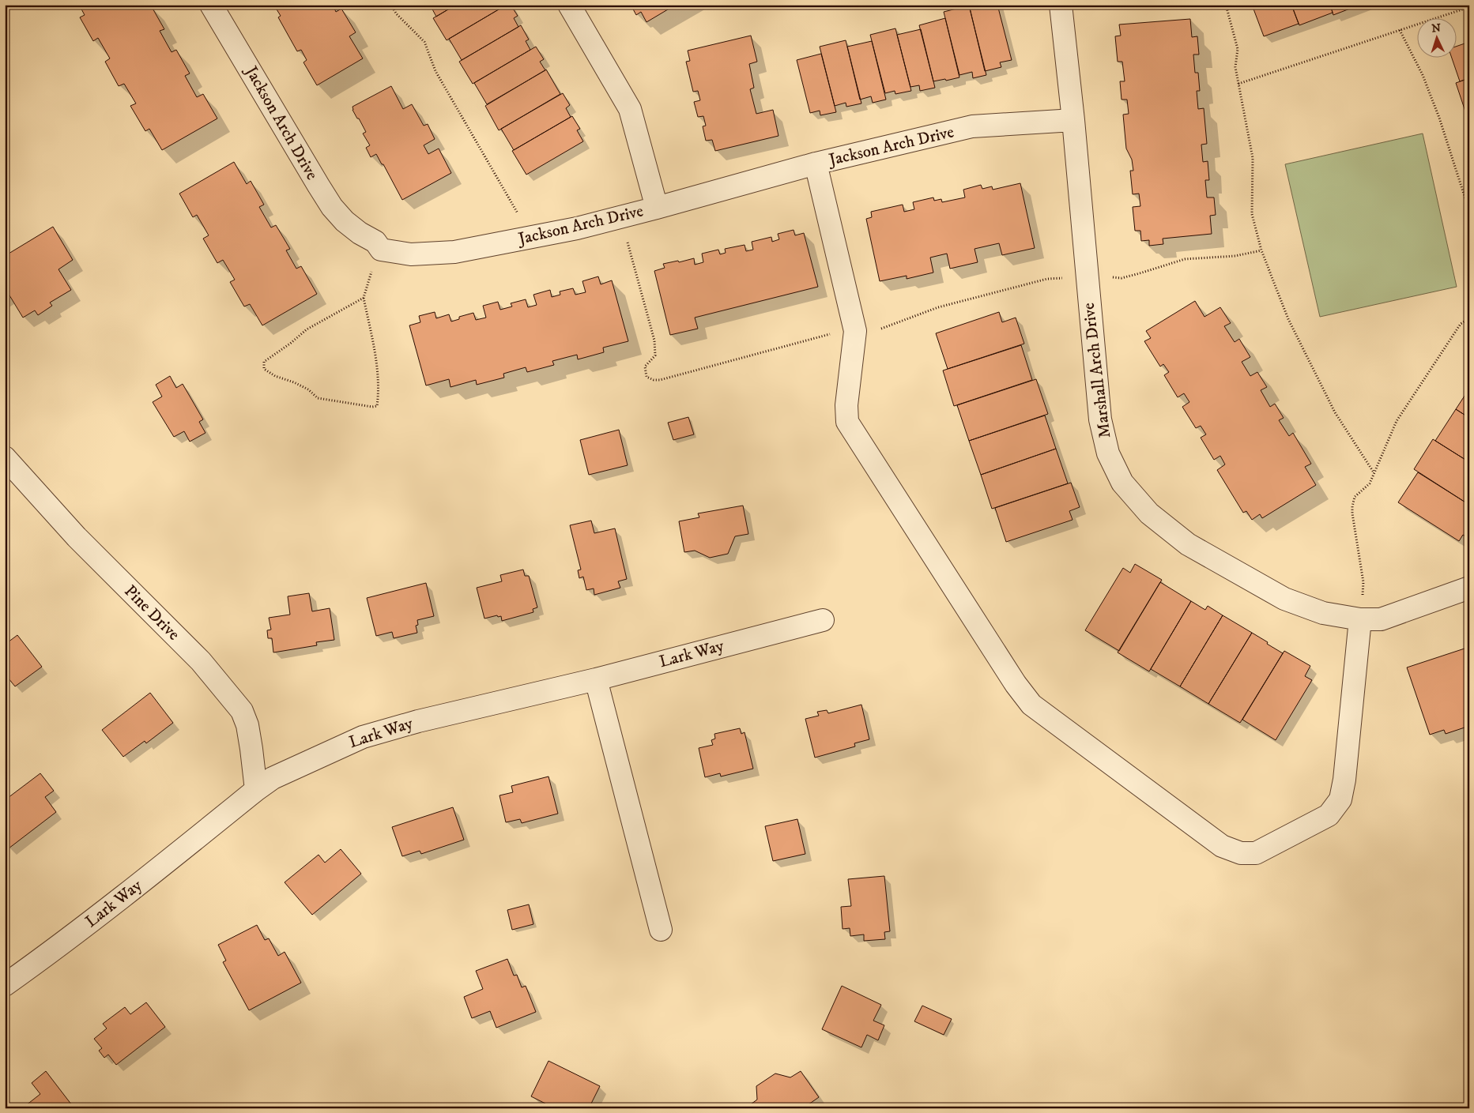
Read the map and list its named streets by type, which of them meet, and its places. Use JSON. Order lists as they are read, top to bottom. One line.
{"streets":{"street":["Jackson Arch Drive","Marshall Arch Drive","Pine Drive","Lark Way"]},"crossings":[["Jackson Arch Drive","Marshall Arch Drive"],["Pine Drive","Lark Way"]],"north":"top"}
